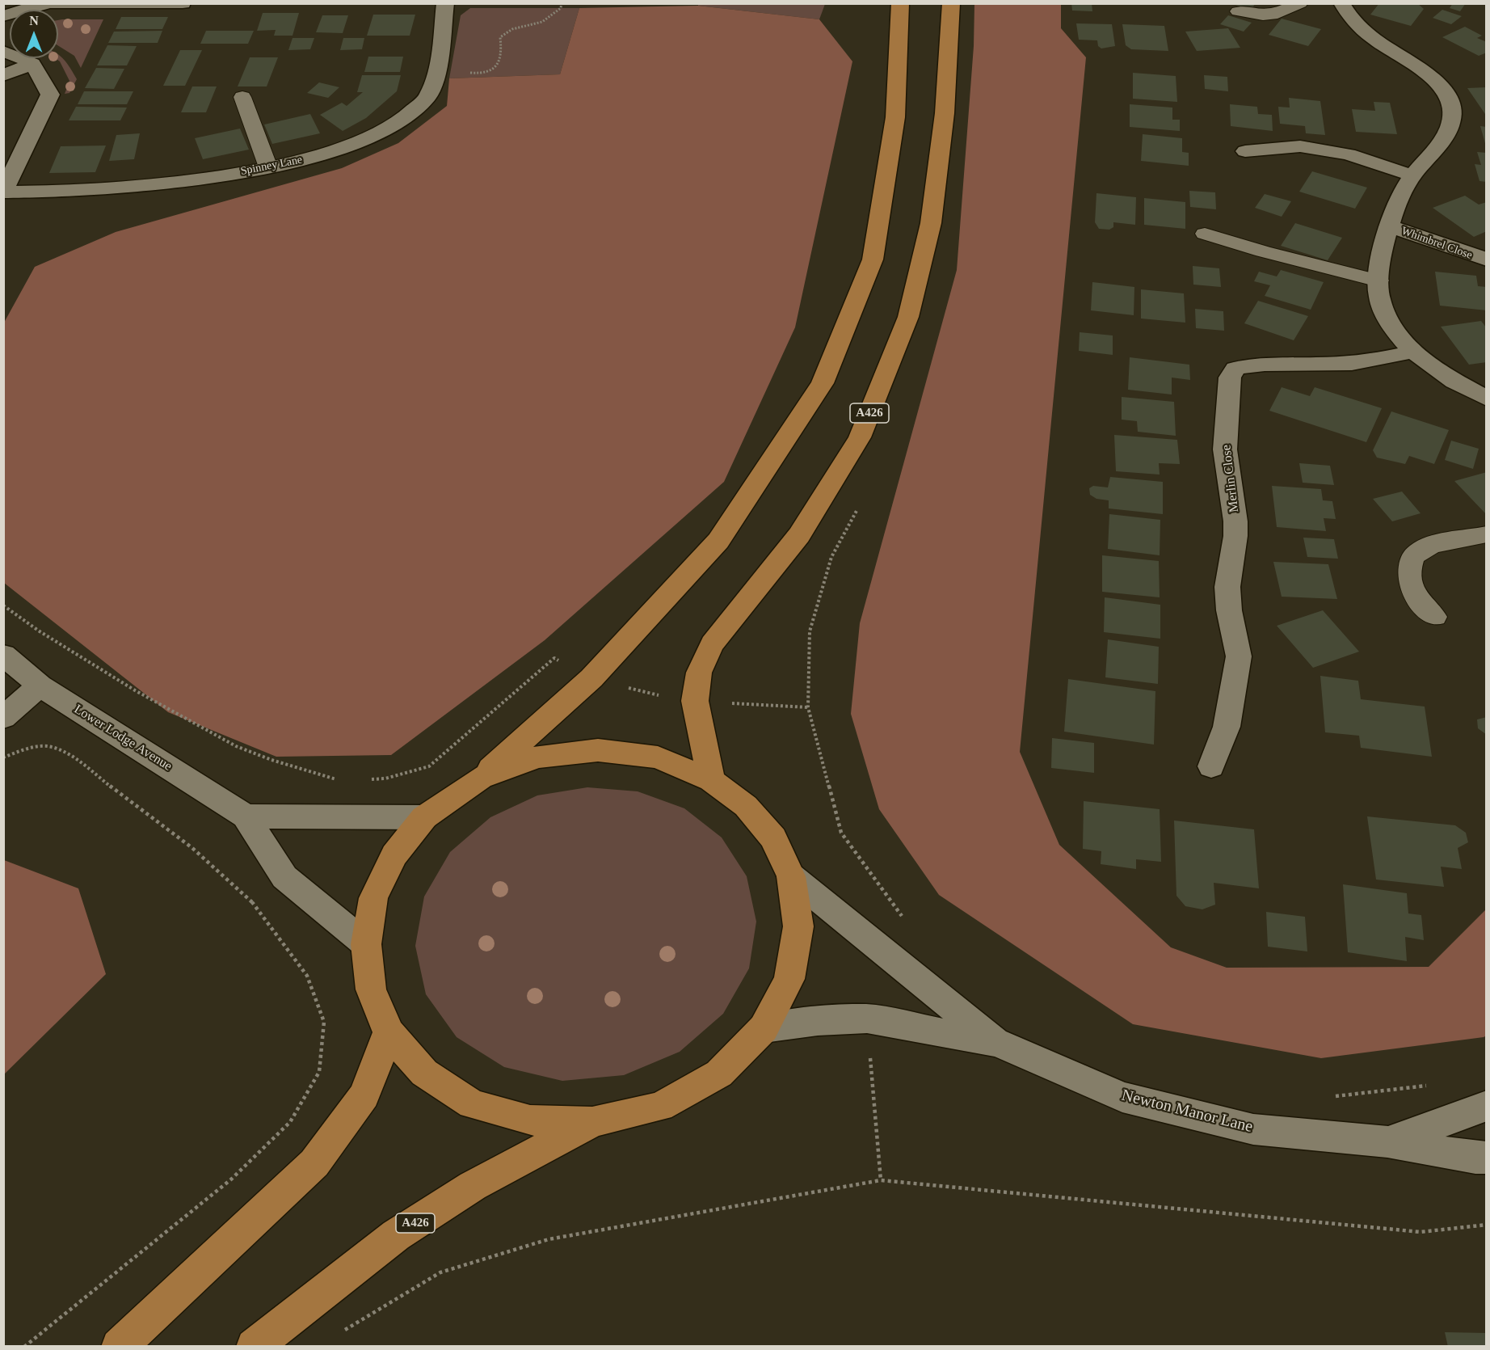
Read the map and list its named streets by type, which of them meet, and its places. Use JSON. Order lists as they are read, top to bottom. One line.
{"streets":{"highway":["A426"],"street":["Spinney Lane","Whimbrel Close","Merlin Close","Lower Lodge Avenue","Newton Manor Lane"]},"north":"top"}
